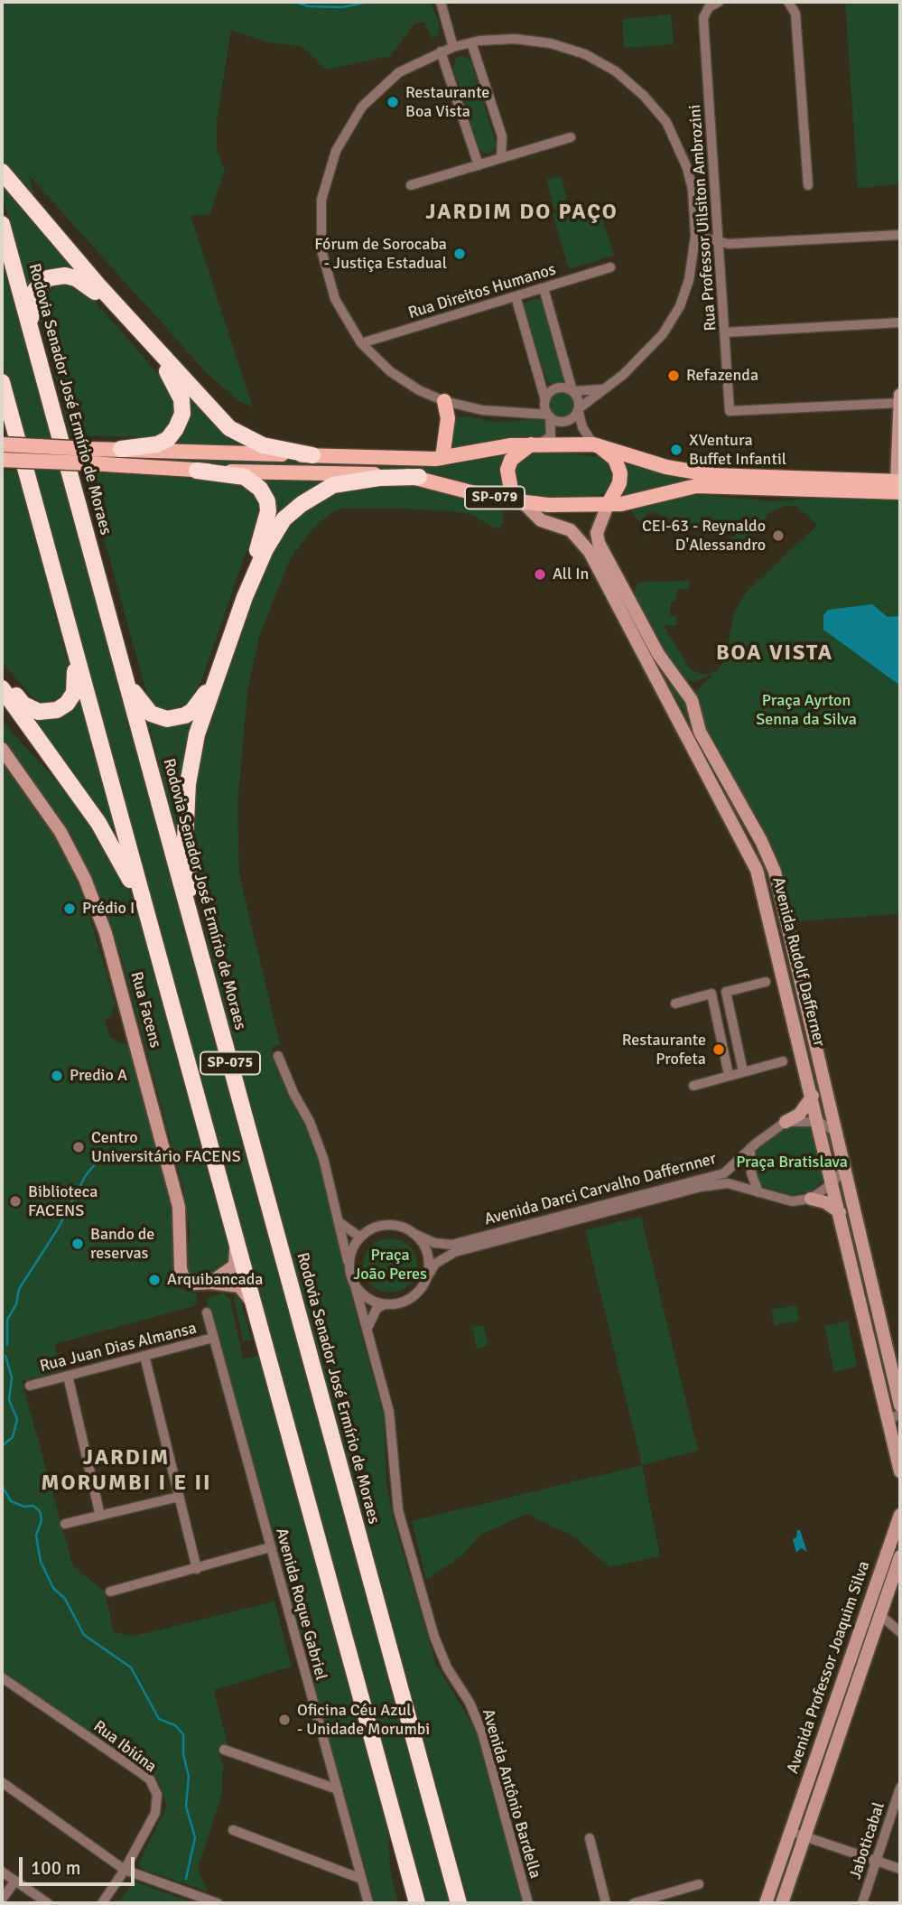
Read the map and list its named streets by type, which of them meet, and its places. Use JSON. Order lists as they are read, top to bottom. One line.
{"streets":{"highway":["Rodovia Senador José Ermírio de Moraes","SP-075"],"main road":["SP-079","Avenida Rudolf Dafferner","Rua Facens","Avenida Professor Joaquim Silva"],"street":["Rua Professor Uilsiton Ambrozini","Rua Direitos Humanos","Avenida Darci Carvalho Daffernner","Rua Juan Dias Almansa","Avenida Roque Gabriel","Rua Ibiúna","Avenida Antônio Bardella","Jaboticabal"]},"crossings":[["SP-079","Avenida Rudolf Dafferner"],["Avenida Rudolf Dafferner","Avenida Darci Carvalho Daffernner"],["Rua Facens","SP-075"],["Avenida Darci Carvalho Daffernner","Avenida Antônio Bardella"],["Rua Juan Dias Almansa","Avenida Roque Gabriel"]],"districts":["JARDIM DO PAÇO","BOA VISTA","JARDIM MORUMBI I E II"],"parks":["Praça Ayrton Senna da Silva","Praça Bratislava","Praça João Peres"],"places":["Restaurante Boa Vista","Fórum de Sorocaba - Justiça Estadual","Refazenda","XVentura Buffet Infantil","CEI-63 - Reynaldo D'Alessandro","All In","Prédio I","Restaurante Profeta","Predio A","Centro Universitário FACENS","Biblioteca FACENS","Bando de reservas","Arquibancada","Oficina Céu Azul - Unidade Morumbi"],"scale_bar":"100 m"}
